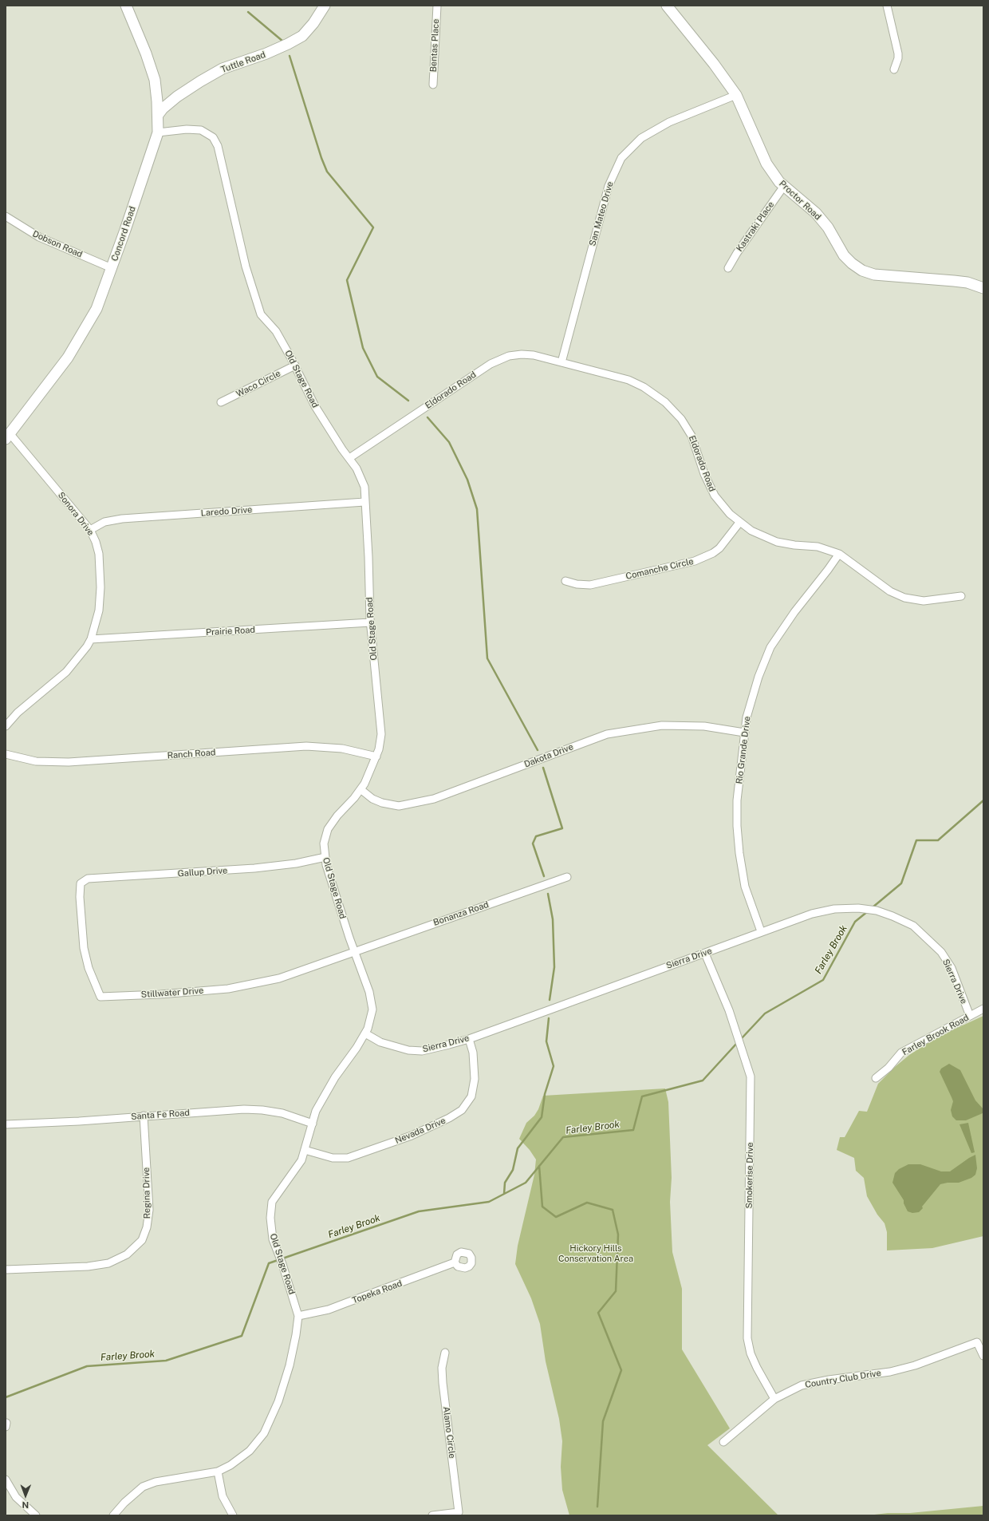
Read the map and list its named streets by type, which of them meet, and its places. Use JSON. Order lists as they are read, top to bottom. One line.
{"streets":{"main road":["Tuttle Road","Proctor Road","Concord Road"],"street":["Bentas Place","San Mateo Drive","Kastraki Place","Dobson Road","Old Stage Road","Waco Circle","Eldorado Road","Laredo Drive","Sonora Drive","Comanche Circle","Prairie Road","Rio Grande Drive","Ranch Road","Dakota Drive","Gallup Drive","Bonanza Road","Sierra Drive","Stillwater Drive","Farley Brook Road","Santa Fe Road","Nevada Drive","Smokerise Drive","Regina Drive","Topeka Road","Country Club Drive","Alamo Circle"]},"crossings":[["Tuttle Road","Concord Road"],["Proctor Road","San Mateo Drive"],["Proctor Road","Kastraki Place"],["San Mateo Drive","Eldorado Road"],["Concord Road","Dobson Road"],["Concord Road","Old Stage Road"],["Concord Road","Sonora Drive"],["Old Stage Road","Waco Circle"],["Old Stage Road","Eldorado Road"],["Old Stage Road","Laredo Drive"],["Old Stage Road","Prairie Road"],["Old Stage Road","Ranch Road"],["Old Stage Road","Dakota Drive"],["Old Stage Road","Gallup Drive"],["Old Stage Road","Bonanza Road"],["Old Stage Road","Sierra Drive"],["Old Stage Road","Stillwater Drive"],["Old Stage Road","Santa Fe Road"],["Old Stage Road","Nevada Drive"],["Old Stage Road","Topeka Road"],["Eldorado Road","Comanche Circle"],["Eldorado Road","Rio Grande Drive"],["Laredo Drive","Sonora Drive"],["Sonora Drive","Prairie Road"],["Rio Grande Drive","Dakota Drive"],["Rio Grande Drive","Sierra Drive"],["Gallup Drive","Stillwater Drive"],["Bonanza Road","Stillwater Drive"],["Sierra Drive","Farley Brook Road"],["Sierra Drive","Nevada Drive"],["Sierra Drive","Smokerise Drive"],["Santa Fe Road","Regina Drive"],["Smokerise Drive","Country Club Drive"]],"water":["Farley Brook"],"parks":["Hickory Hills Conservation Area"],"north":"bottom"}
